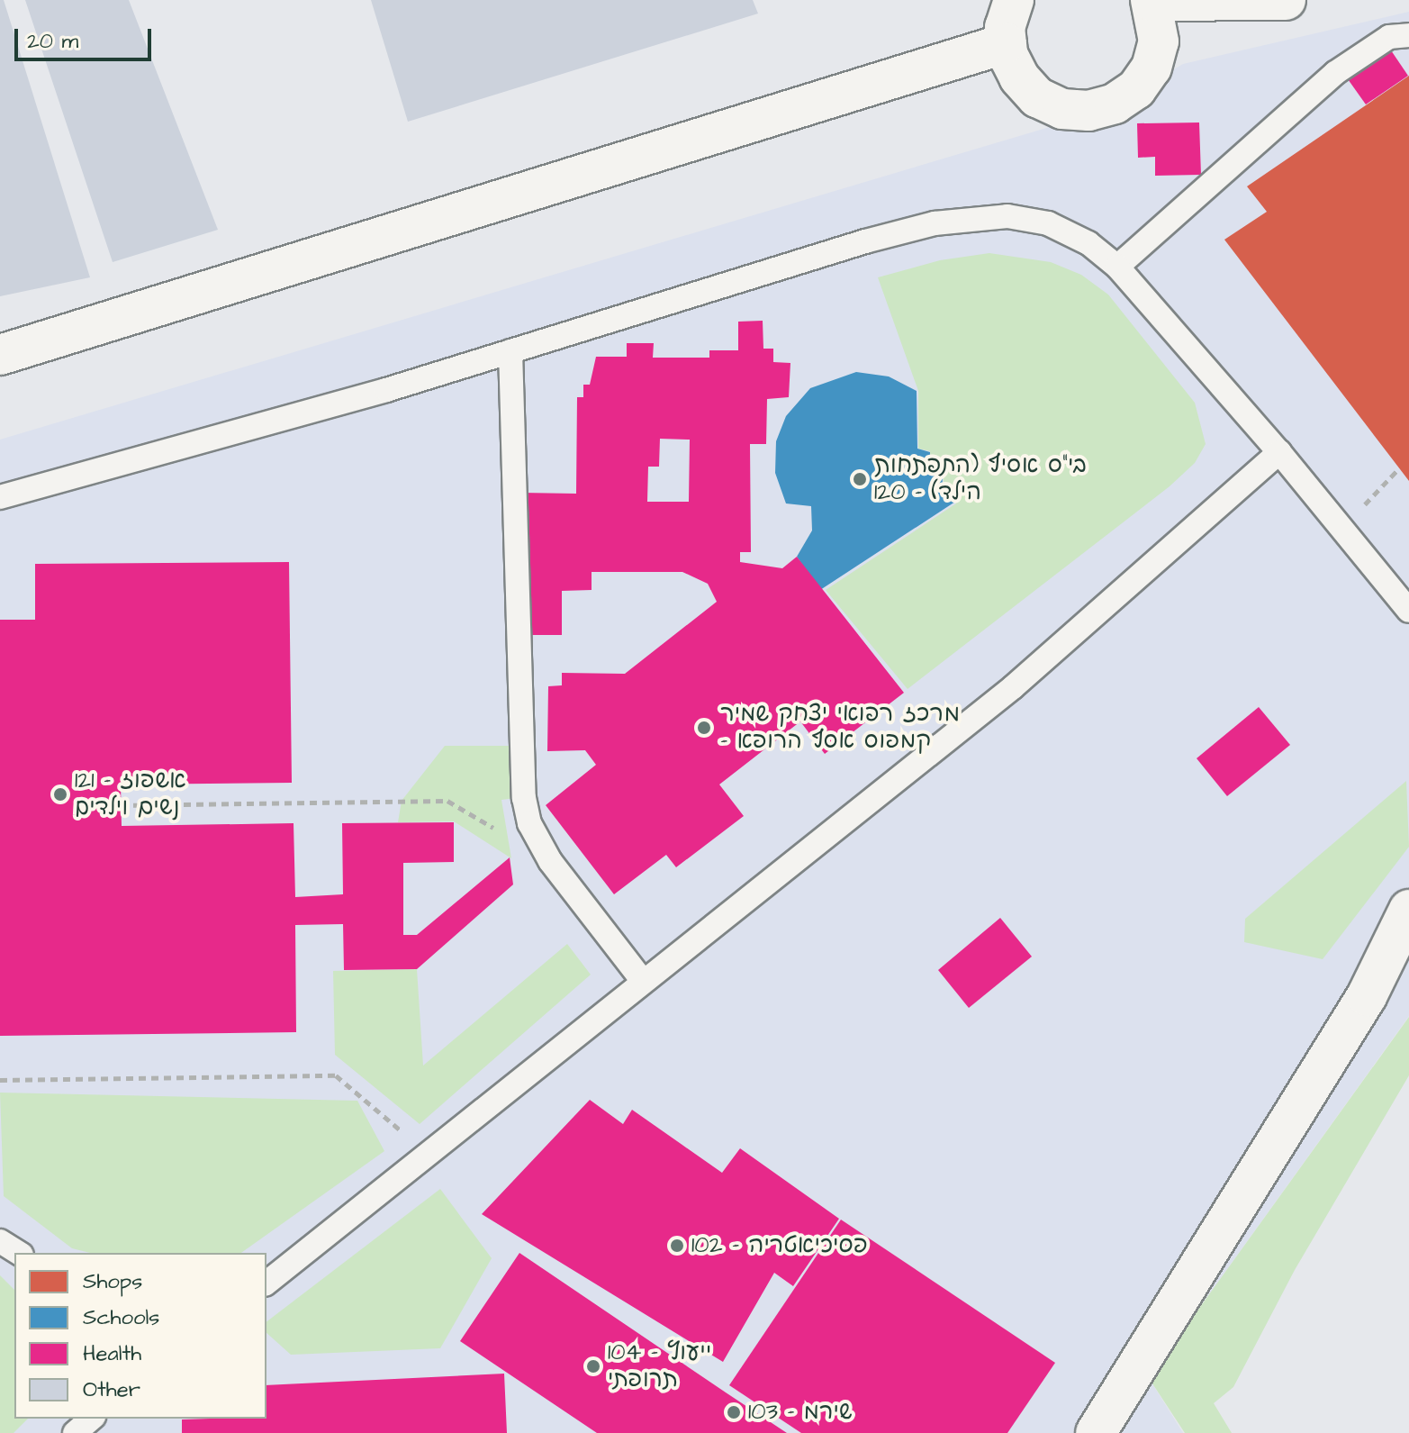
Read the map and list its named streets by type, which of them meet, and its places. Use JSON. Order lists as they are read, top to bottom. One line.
{"places":["בי\"ס אסיף (התפתחות הילד) - 120","מרכז רפואי יצחק שמיר – קמפוס אסף הרופא","121 - אשפוז נשים וילדים","102 - פסיכיאטריה","104 - ייעוץ תרופתי","103 - שירמ"],"legend":["Shops","Schools","Health","Other"],"scale_bar":"20 m"}
